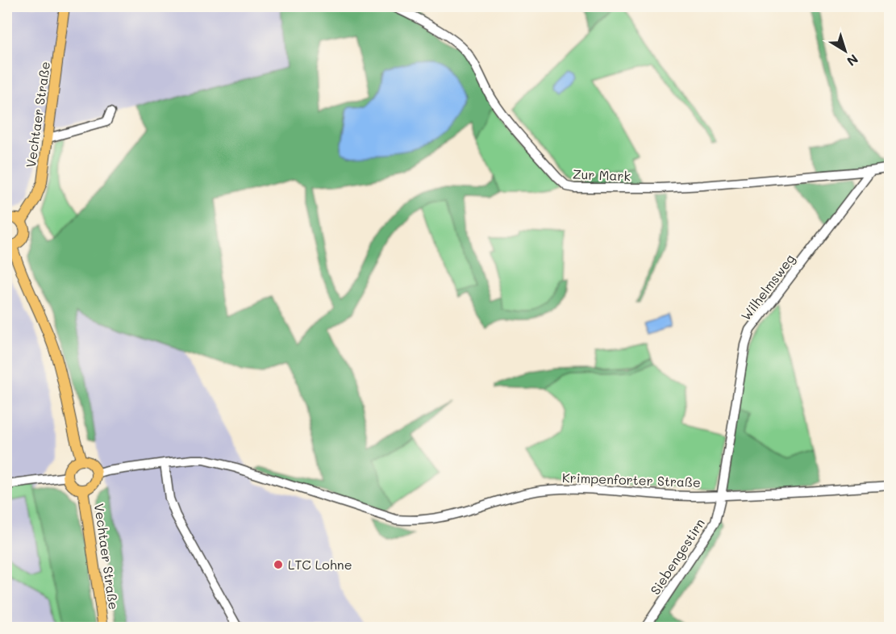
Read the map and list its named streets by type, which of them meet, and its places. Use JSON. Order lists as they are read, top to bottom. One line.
{"streets":{"main road":["Vechtaer Straße"],"street":["Zur Mark","Wilhelmsweg","Krimpenforter Straße","Siebengestirn"]},"crossings":[["Vechtaer Straße","Krimpenforter Straße"],["Zur Mark","Wilhelmsweg"],["Wilhelmsweg","Krimpenforter Straße"],["Wilhelmsweg","Siebengestirn"],["Krimpenforter Straße","Siebengestirn"]],"places":["LTC Lohne"],"north":"bottom right"}
